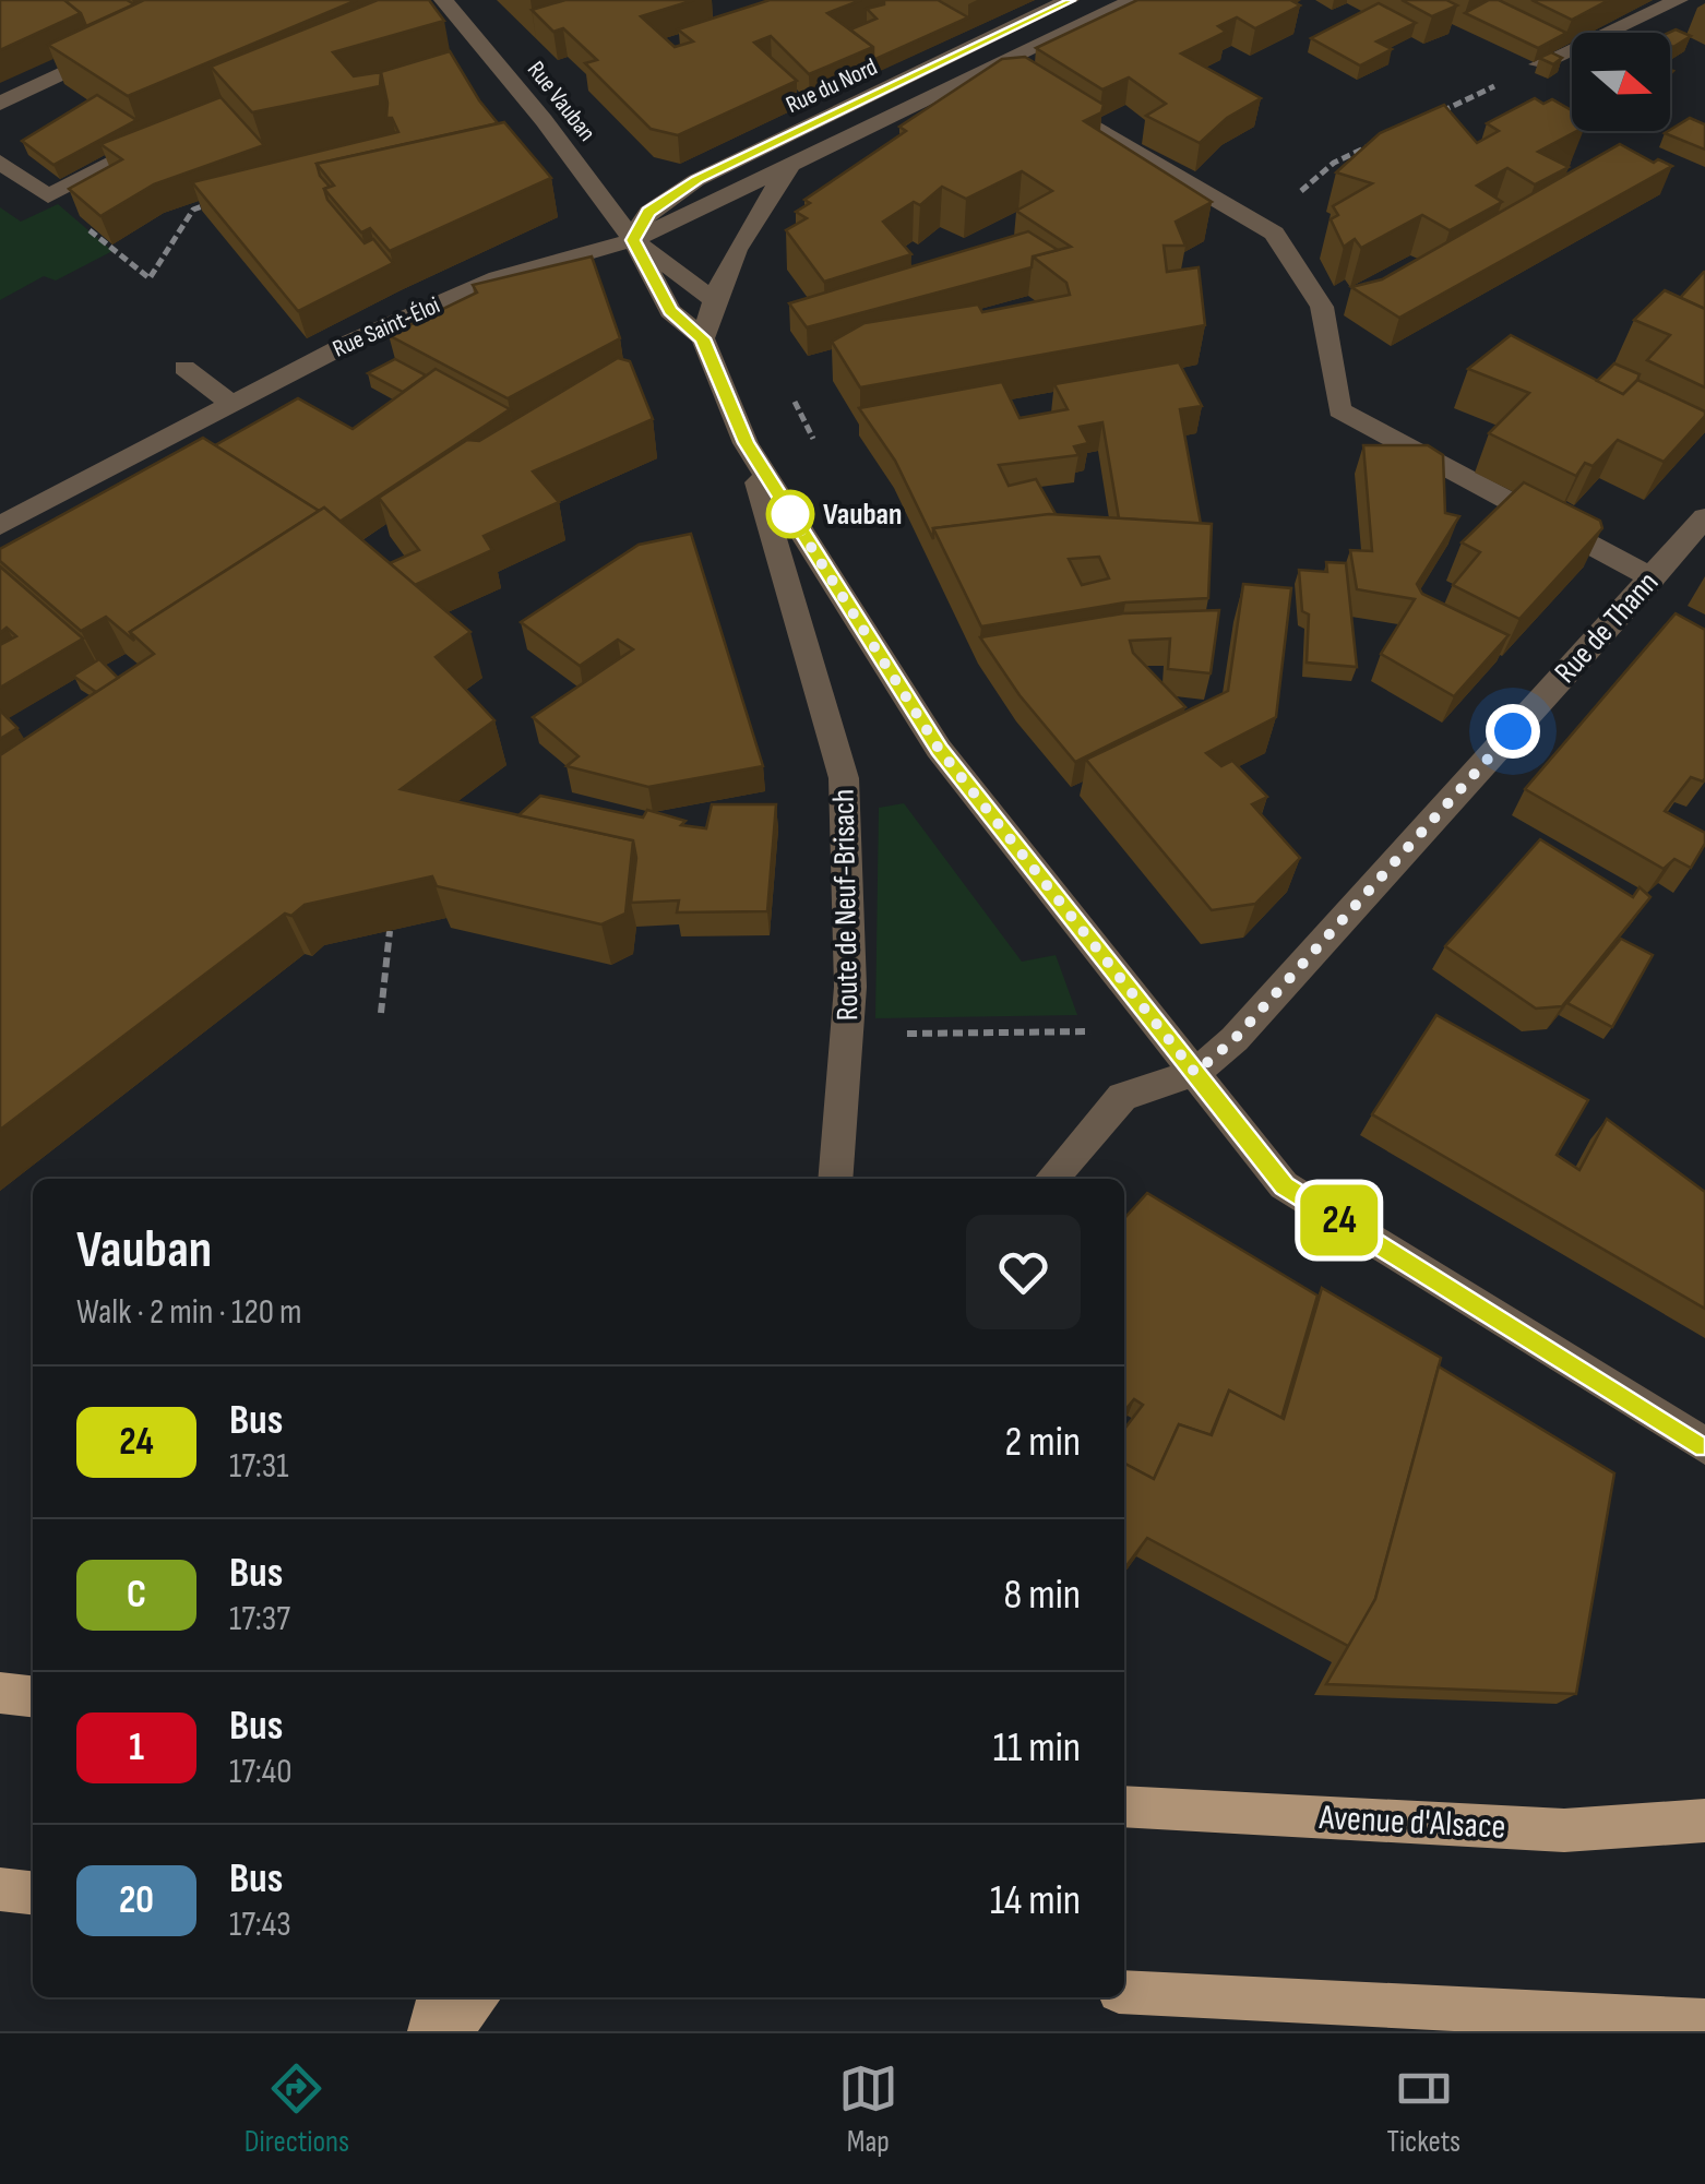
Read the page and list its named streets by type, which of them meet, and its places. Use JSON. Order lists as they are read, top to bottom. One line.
{"streets":{"main road":["Avenue d'Alsace"],"street":["Rue du Nord","Rue Vauban","Rue Saint-Éloi","Rue de Thann","Route de Neuf-Brisach"]},"crossings":[["Rue du Nord","Rue Vauban"],["Rue du Nord","Rue Saint-Éloi"],["Rue du Nord","Route de Neuf-Brisach"],["Rue Vauban","Rue Saint-Éloi"],["Rue Vauban","Route de Neuf-Brisach"],["Rue Saint-Éloi","Route de Neuf-Brisach"],["Rue de Thann","Route de Neuf-Brisach"]],"places":["Vauban"],"lines":["bus line 24"],"north":"right","page":{"on_map":"24","heading":["Vauban","Walk · 2 min · 120 m"],"list":[{"mark":"24","name":"Bus","note":"17:31","value":"2 min"},{"mark":"C","name":"Bus","note":"17:37","value":"8 min"},{"mark":"1","name":"Bus","note":"17:40","value":"11 min"},{"mark":"20","name":"Bus","note":"17:43","value":"14 min"}],"tabs":["Directions","Map","Tickets"]}}
